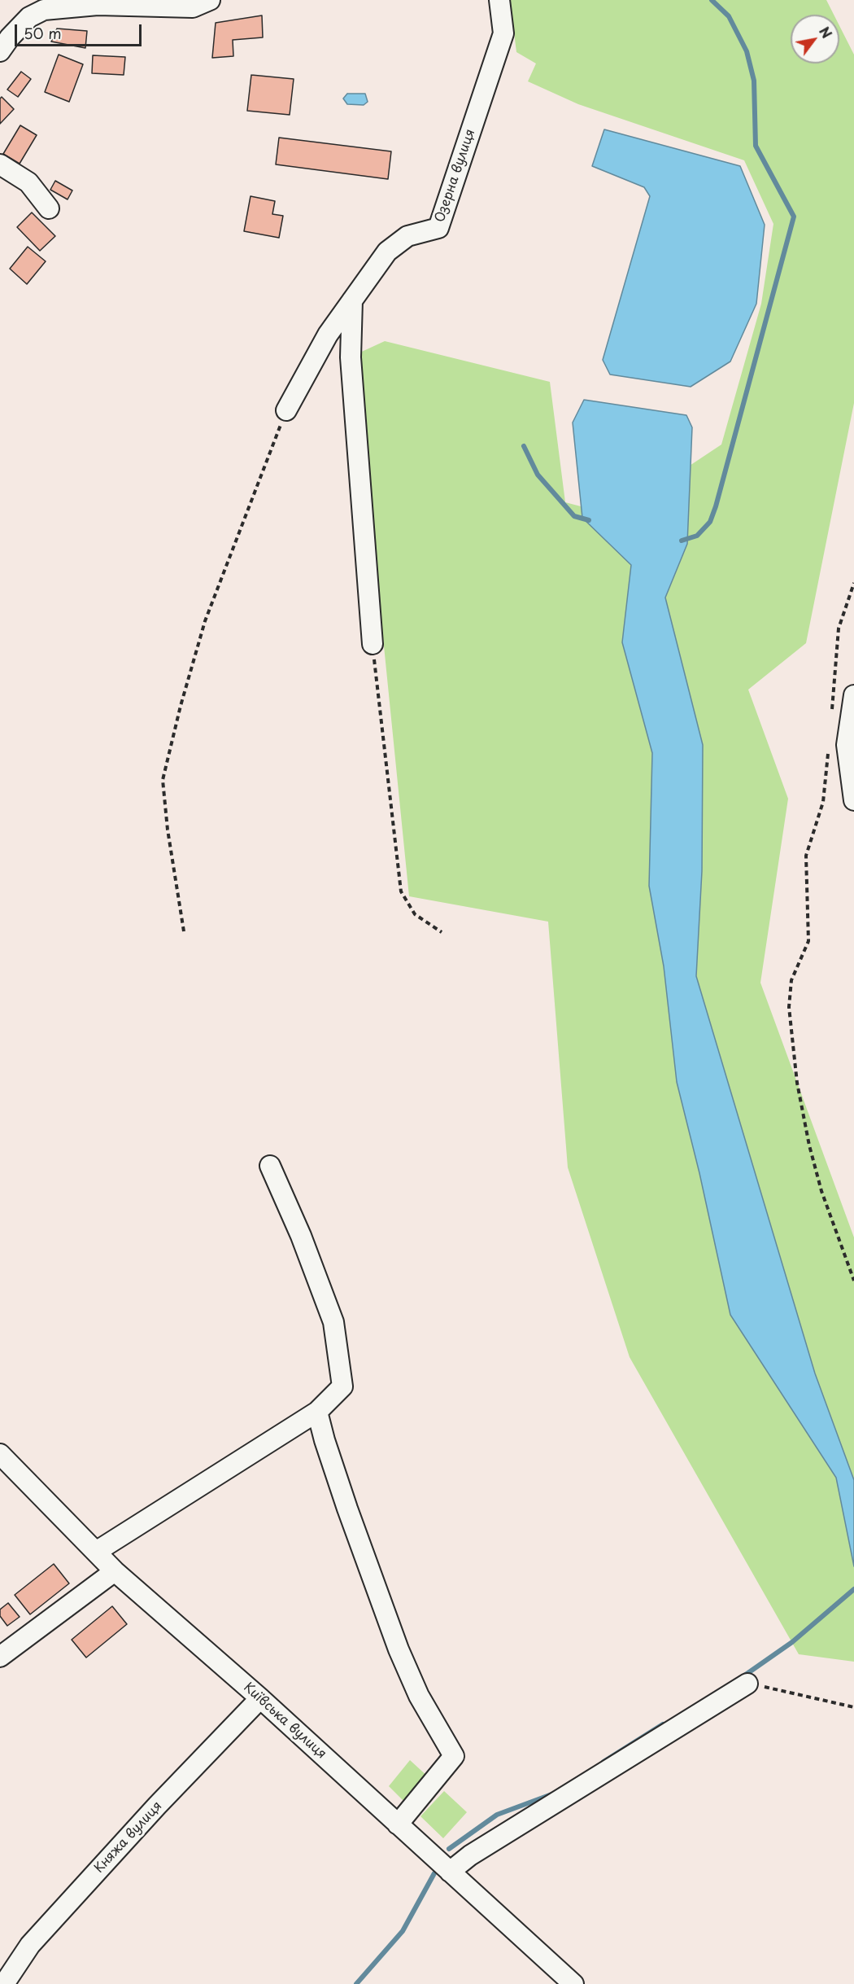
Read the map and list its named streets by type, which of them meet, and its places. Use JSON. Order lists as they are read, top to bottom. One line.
{"streets":{"street":["Озерна вулиця","Київська вулиця","Княжа вулиця"]},"crossings":[["Київська вулиця","Княжа вулиця"]],"scale_bar":"50 m","north":"top right"}
